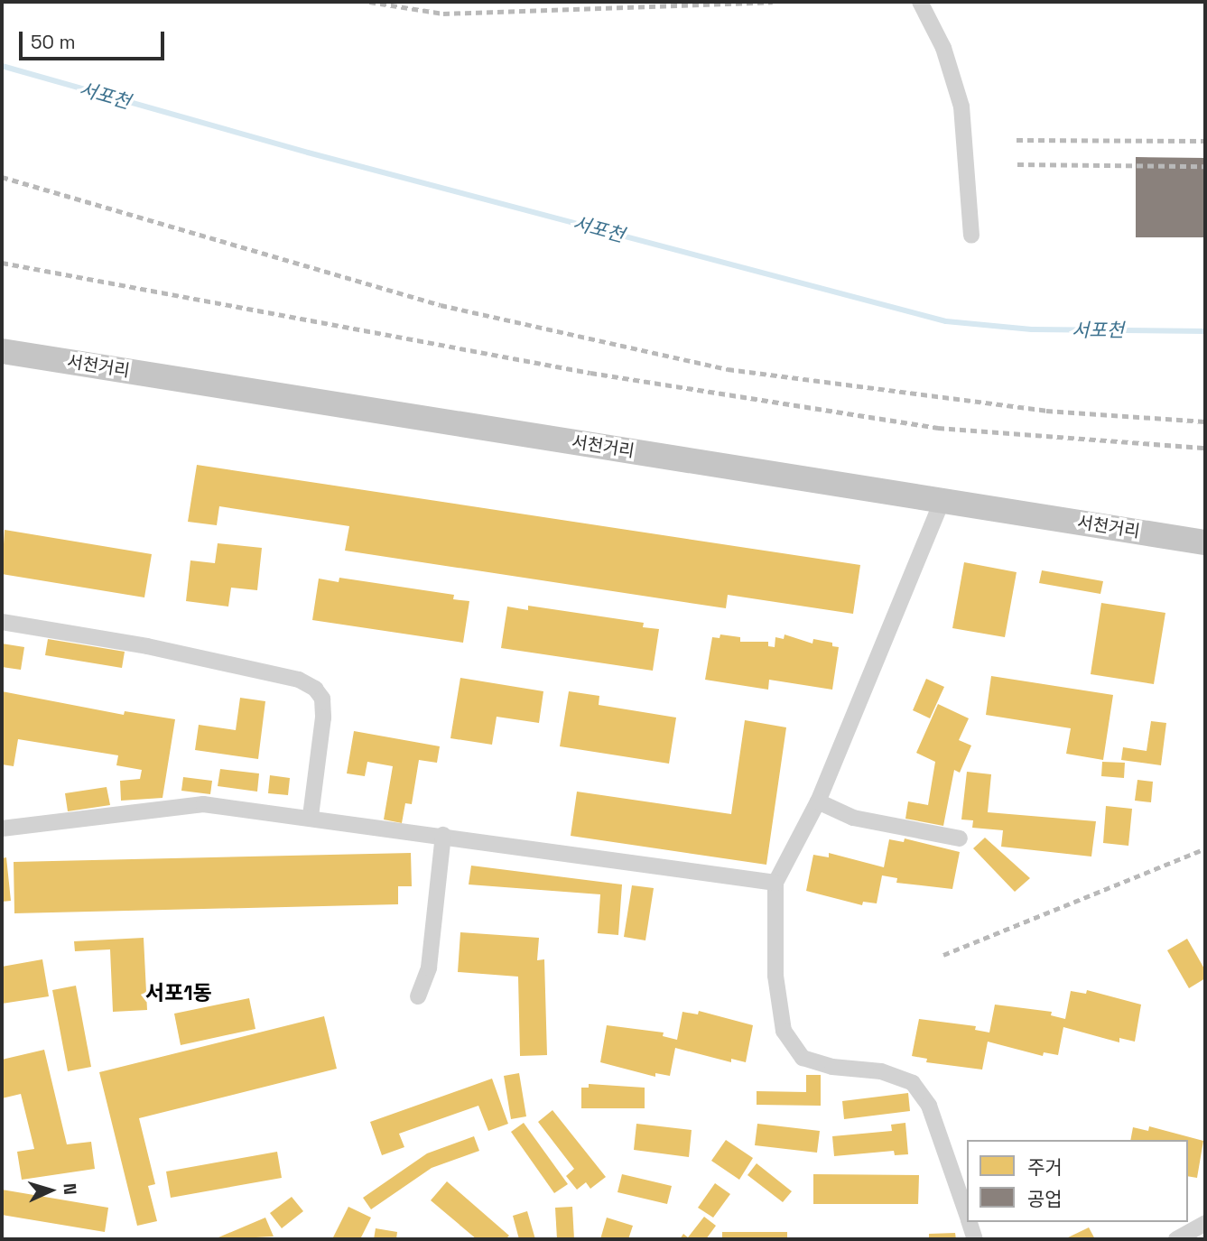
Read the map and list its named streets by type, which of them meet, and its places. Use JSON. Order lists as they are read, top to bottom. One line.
{"streets":{"main road":["서천거리"]},"districts":["서포1동"],"water":["서포천"],"legend":["주거","공업"],"scale_bar":"50 m","north":"right"}
